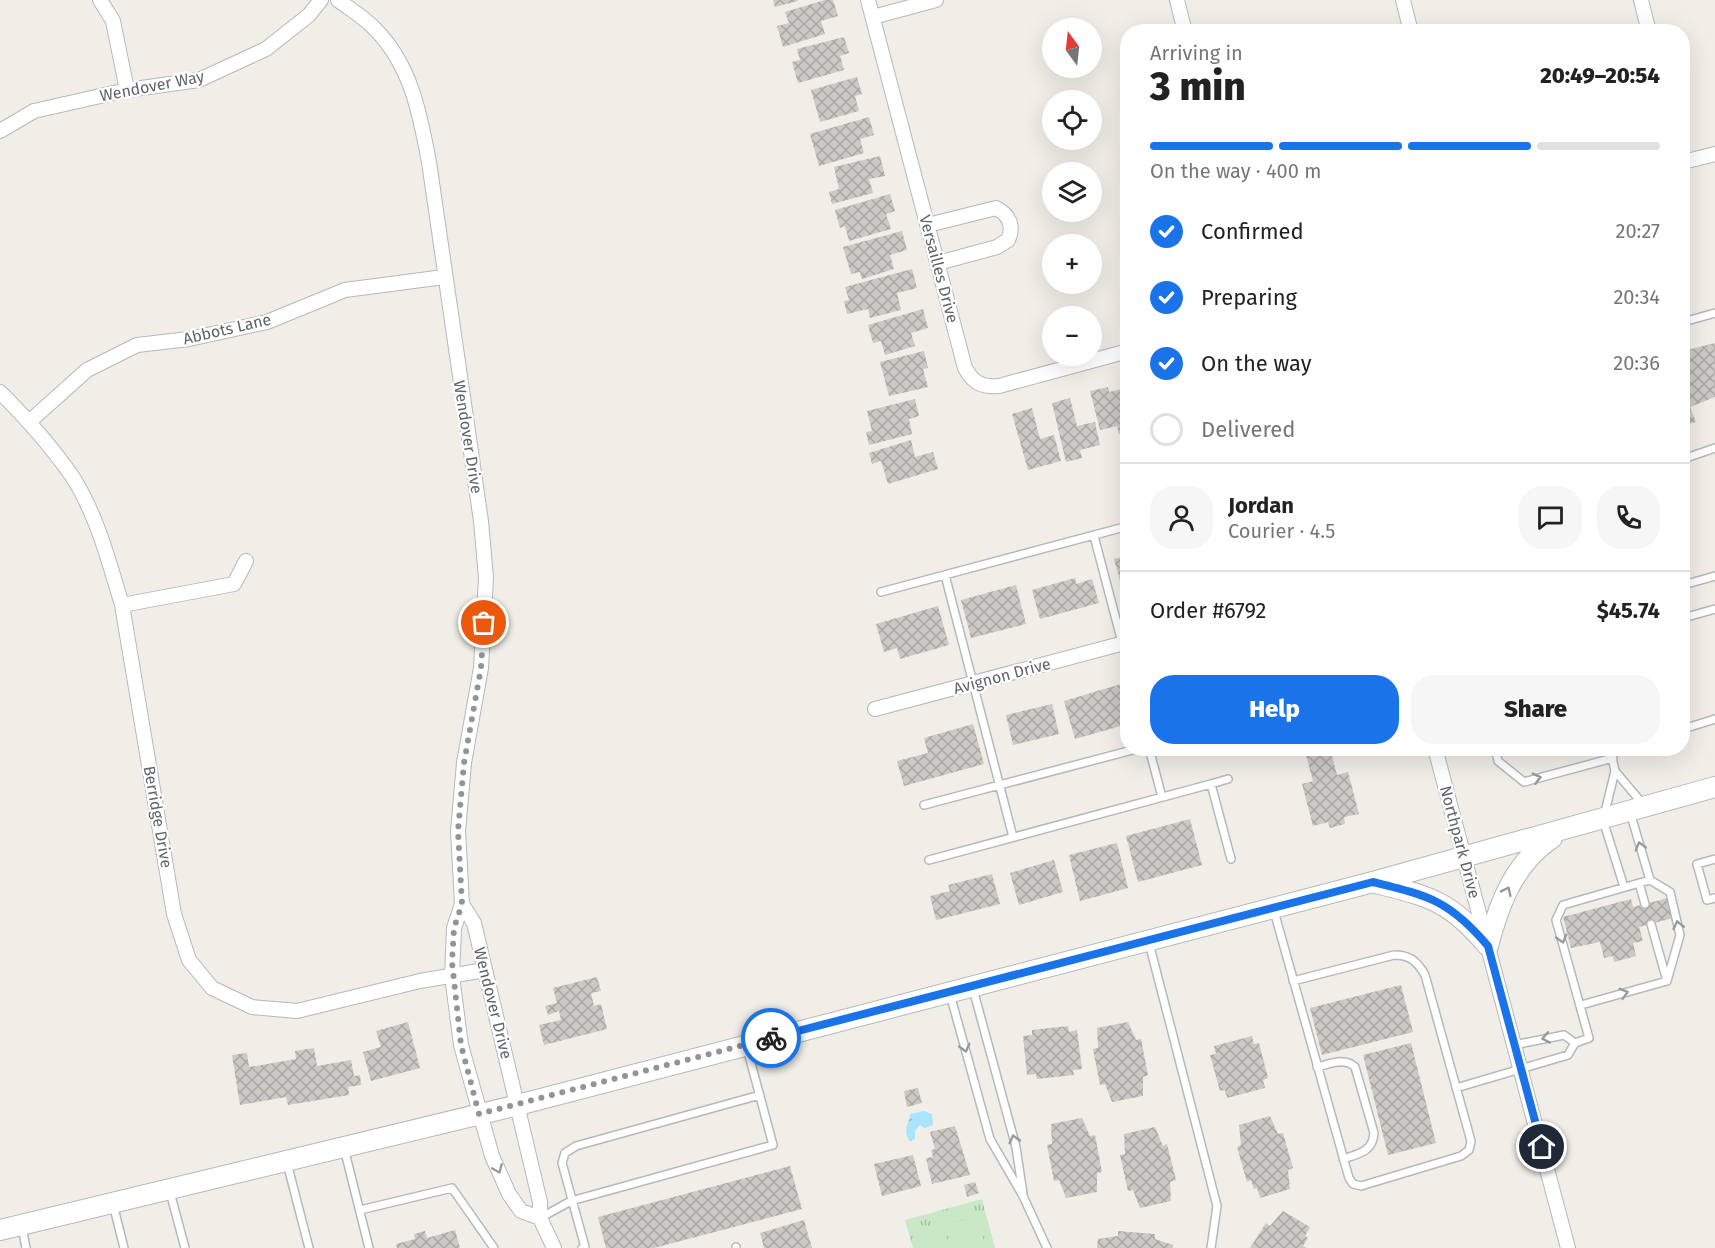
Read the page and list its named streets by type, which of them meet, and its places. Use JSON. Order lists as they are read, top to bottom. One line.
{"streets":{"street":["Wendover Way","Versailles Drive","Abbots Lane","Wendover Drive","Avignon Drive","Berridge Drive","Northpark Drive"]},"crossings":[["Abbots Lane","Wendover Drive"],["Abbots Lane","Berridge Drive"],["Wendover Drive","Berridge Drive"]],"north":"top","page":{"map_buttons":["+","−"],"heading":["3 min","Arriving in","20:49–20:54"],"panel":["Jordan","Courier · 4.5","Order #6792","$45.74"],"bar":"On the way · 400 m","list":[["Confirmed","20:27"],["Preparing","20:34"],["On the way","20:36"],"Delivered"],"buttons":["Help","Share"]}}
